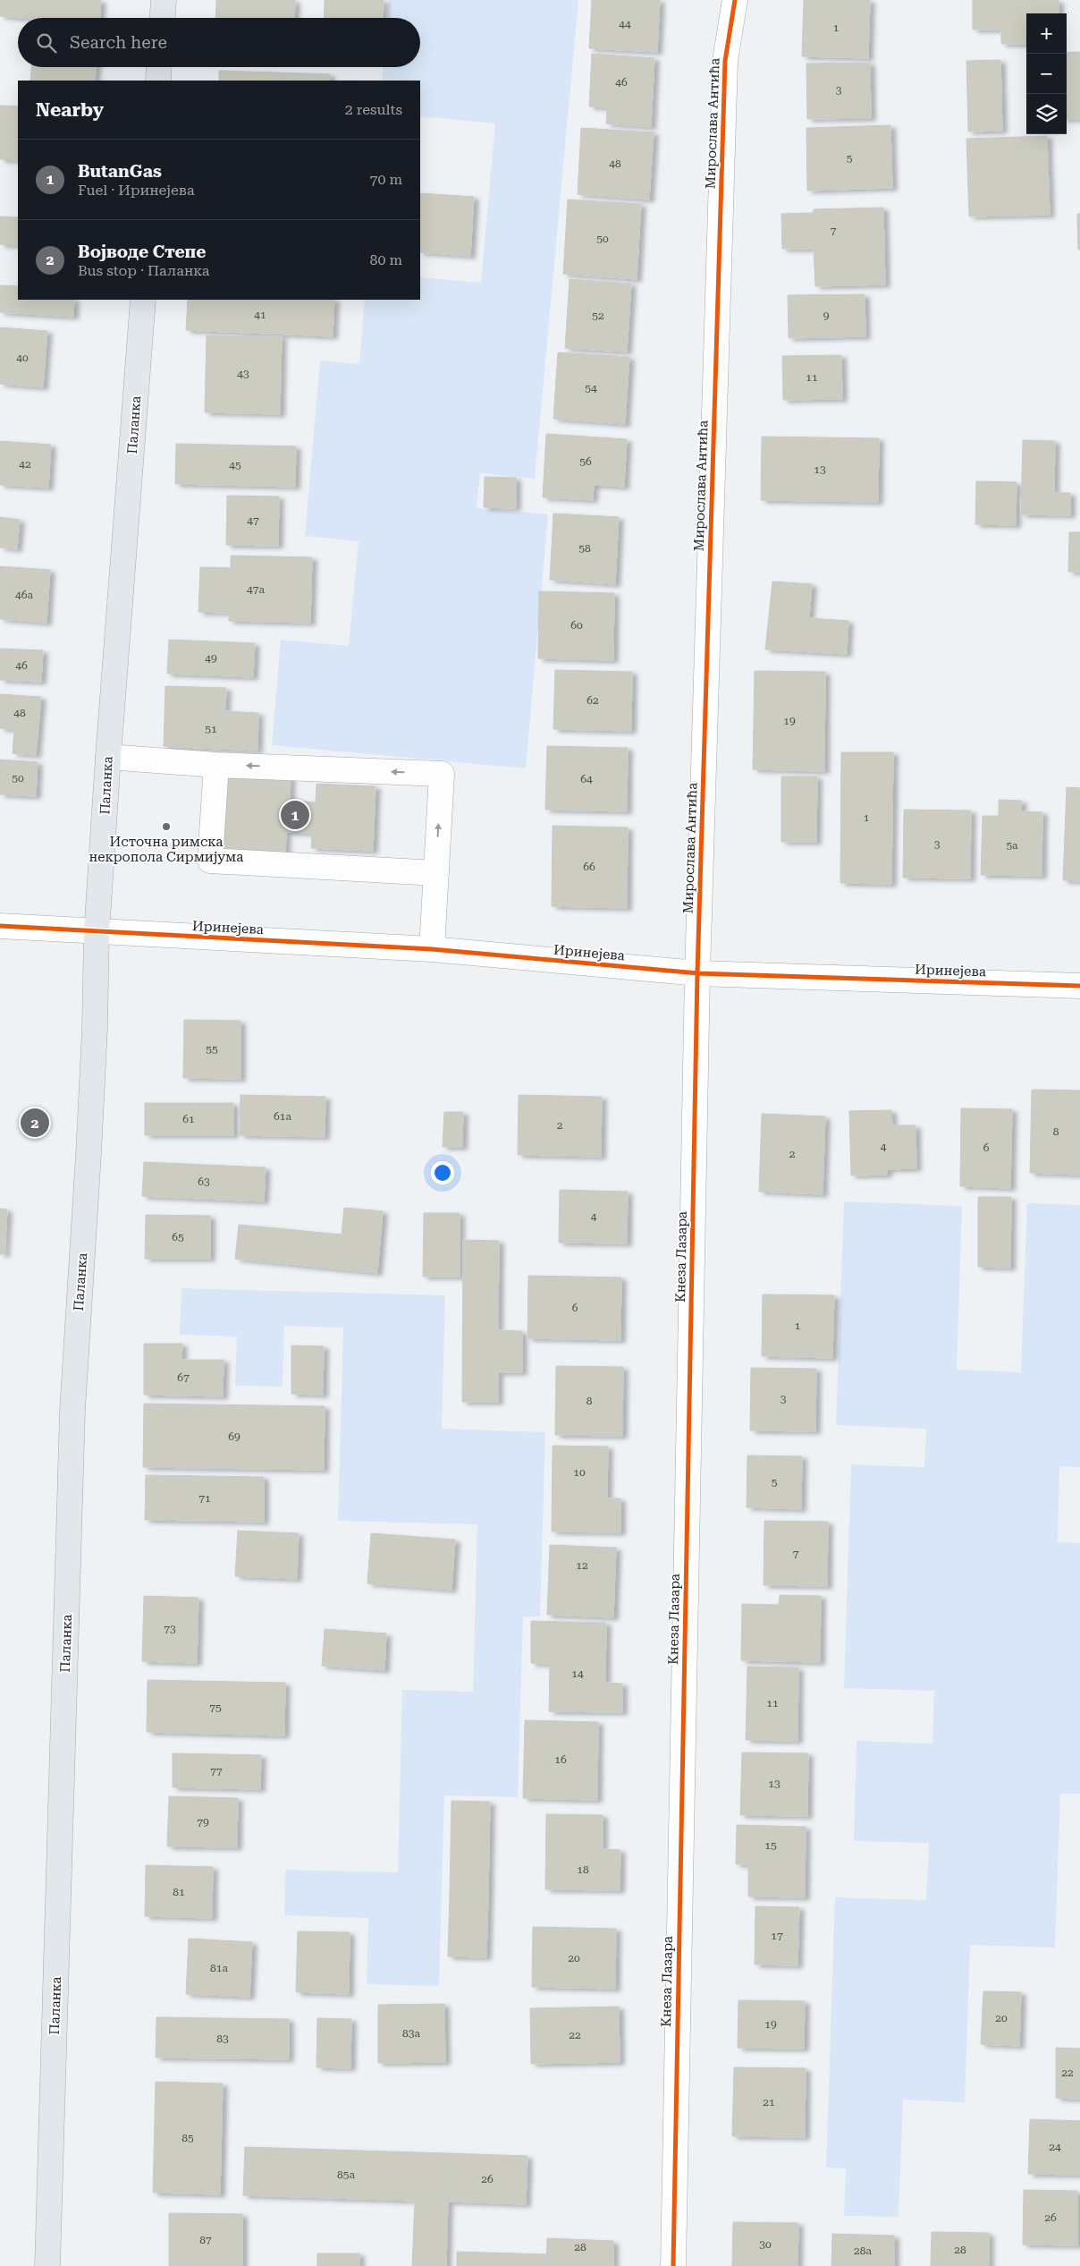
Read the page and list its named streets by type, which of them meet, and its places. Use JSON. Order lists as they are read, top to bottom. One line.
{"streets":{"main road":["Паланка"],"street":["Мирослава Антића","Иринејева","Кнеза Лазара"]},"crossings":[["Мирослава Антића","Иринејева"],["Мирослава Антића","Кнеза Лазара"],["Паланка","Иринејева"],["Иринејева","Кнеза Лазара"]],"places":["Источна римска некропола Сирмијума"],"house_numbers":["44","1","46","3","5","48","7","50","41","52","9","40","43","11","54","56","42","45","13","47","58","47a","46a","60","49","46","62","48","19","51","50","64","1","3","5a","66","55","61a","61","2","8","4","6","2","63","4","65","6","1","67","3","8","69","10","5","71","7","12","73","14","11","75","16","77","13","79","15","18","81","17","20","81a","20","19","83a","22","83","22","21","85","24","85a","26","26","87","30","28","28","28a"],"page":{"map_buttons":["+","−"],"search":"Search here","heading":["Nearby","2 results"],"list":[{"mark":"1","name":"ButanGas","note":"Fuel · Иринејева","value":"70 m"},{"mark":"2","name":"Војводе Степе","note":"Bus stop · Паланка","value":"80 m"}],"pins":["1","2"]}}
